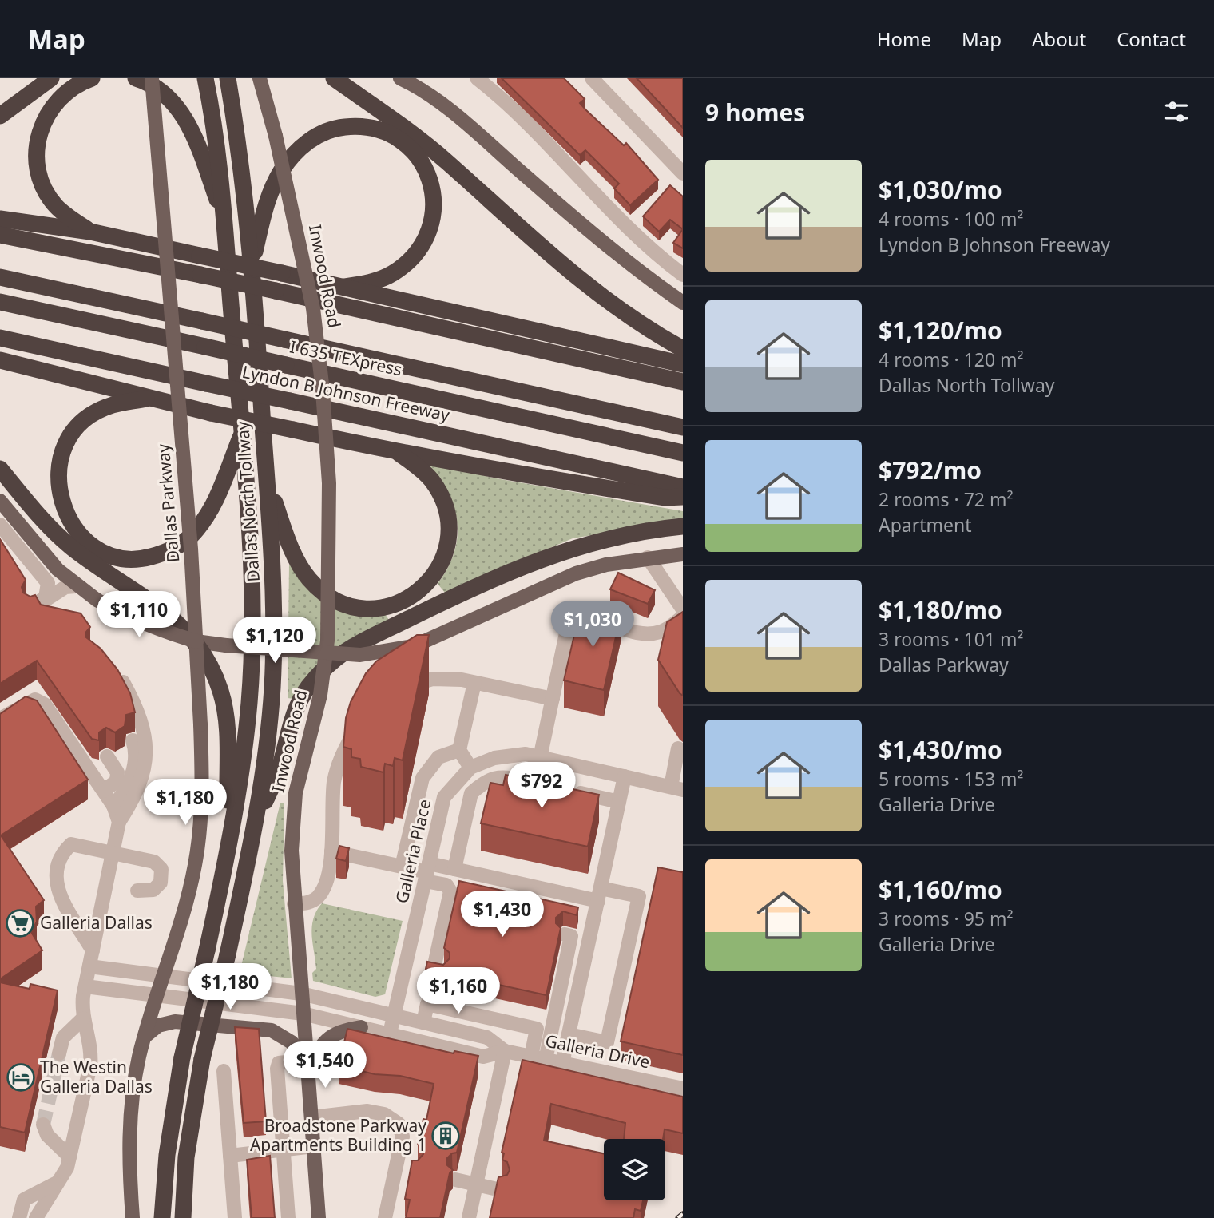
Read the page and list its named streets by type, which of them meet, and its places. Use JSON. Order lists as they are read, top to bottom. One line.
{"streets":{"highway":["I 635 TEXpress","Lyndon B Johnson Freeway","Dallas North Tollway"],"main road":["Inwood Road","Dallas Parkway"],"street":["Galleria Place","Galleria Drive"]},"crossings":[["Inwood Road","Galleria Drive"],["Dallas Parkway","Galleria Drive"],["Galleria Place","Galleria Drive"]],"places":{"supermarket":["Galleria Dallas"],"hotel":["The Westin Galleria Dallas"],"building":["Broadstone Parkway Apartments Building 1"]},"page":{"header":"Map","nav":["Home","Map","About","Contact"],"heading":"9 homes","list":[{"name":"$1,030/mo","note":"4 rooms · 100 m² · Lyndon B Johnson Freeway"},{"name":"$1,120/mo","note":"4 rooms · 120 m² · Dallas North Tollway"},{"name":"$792/mo","note":"2 rooms · 72 m² · Apartment"},{"name":"$1,180/mo","note":"3 rooms · 101 m² · Dallas Parkway"},{"name":"$1,430/mo","note":"5 rooms · 153 m² · Galleria Drive"},{"name":"$1,160/mo","note":"3 rooms · 95 m² · Galleria Drive"}],"price":["$1,110","$1,030","$1,120","$792","$1,180","$1,430","$1,180","$1,160","$1,540"]}}
